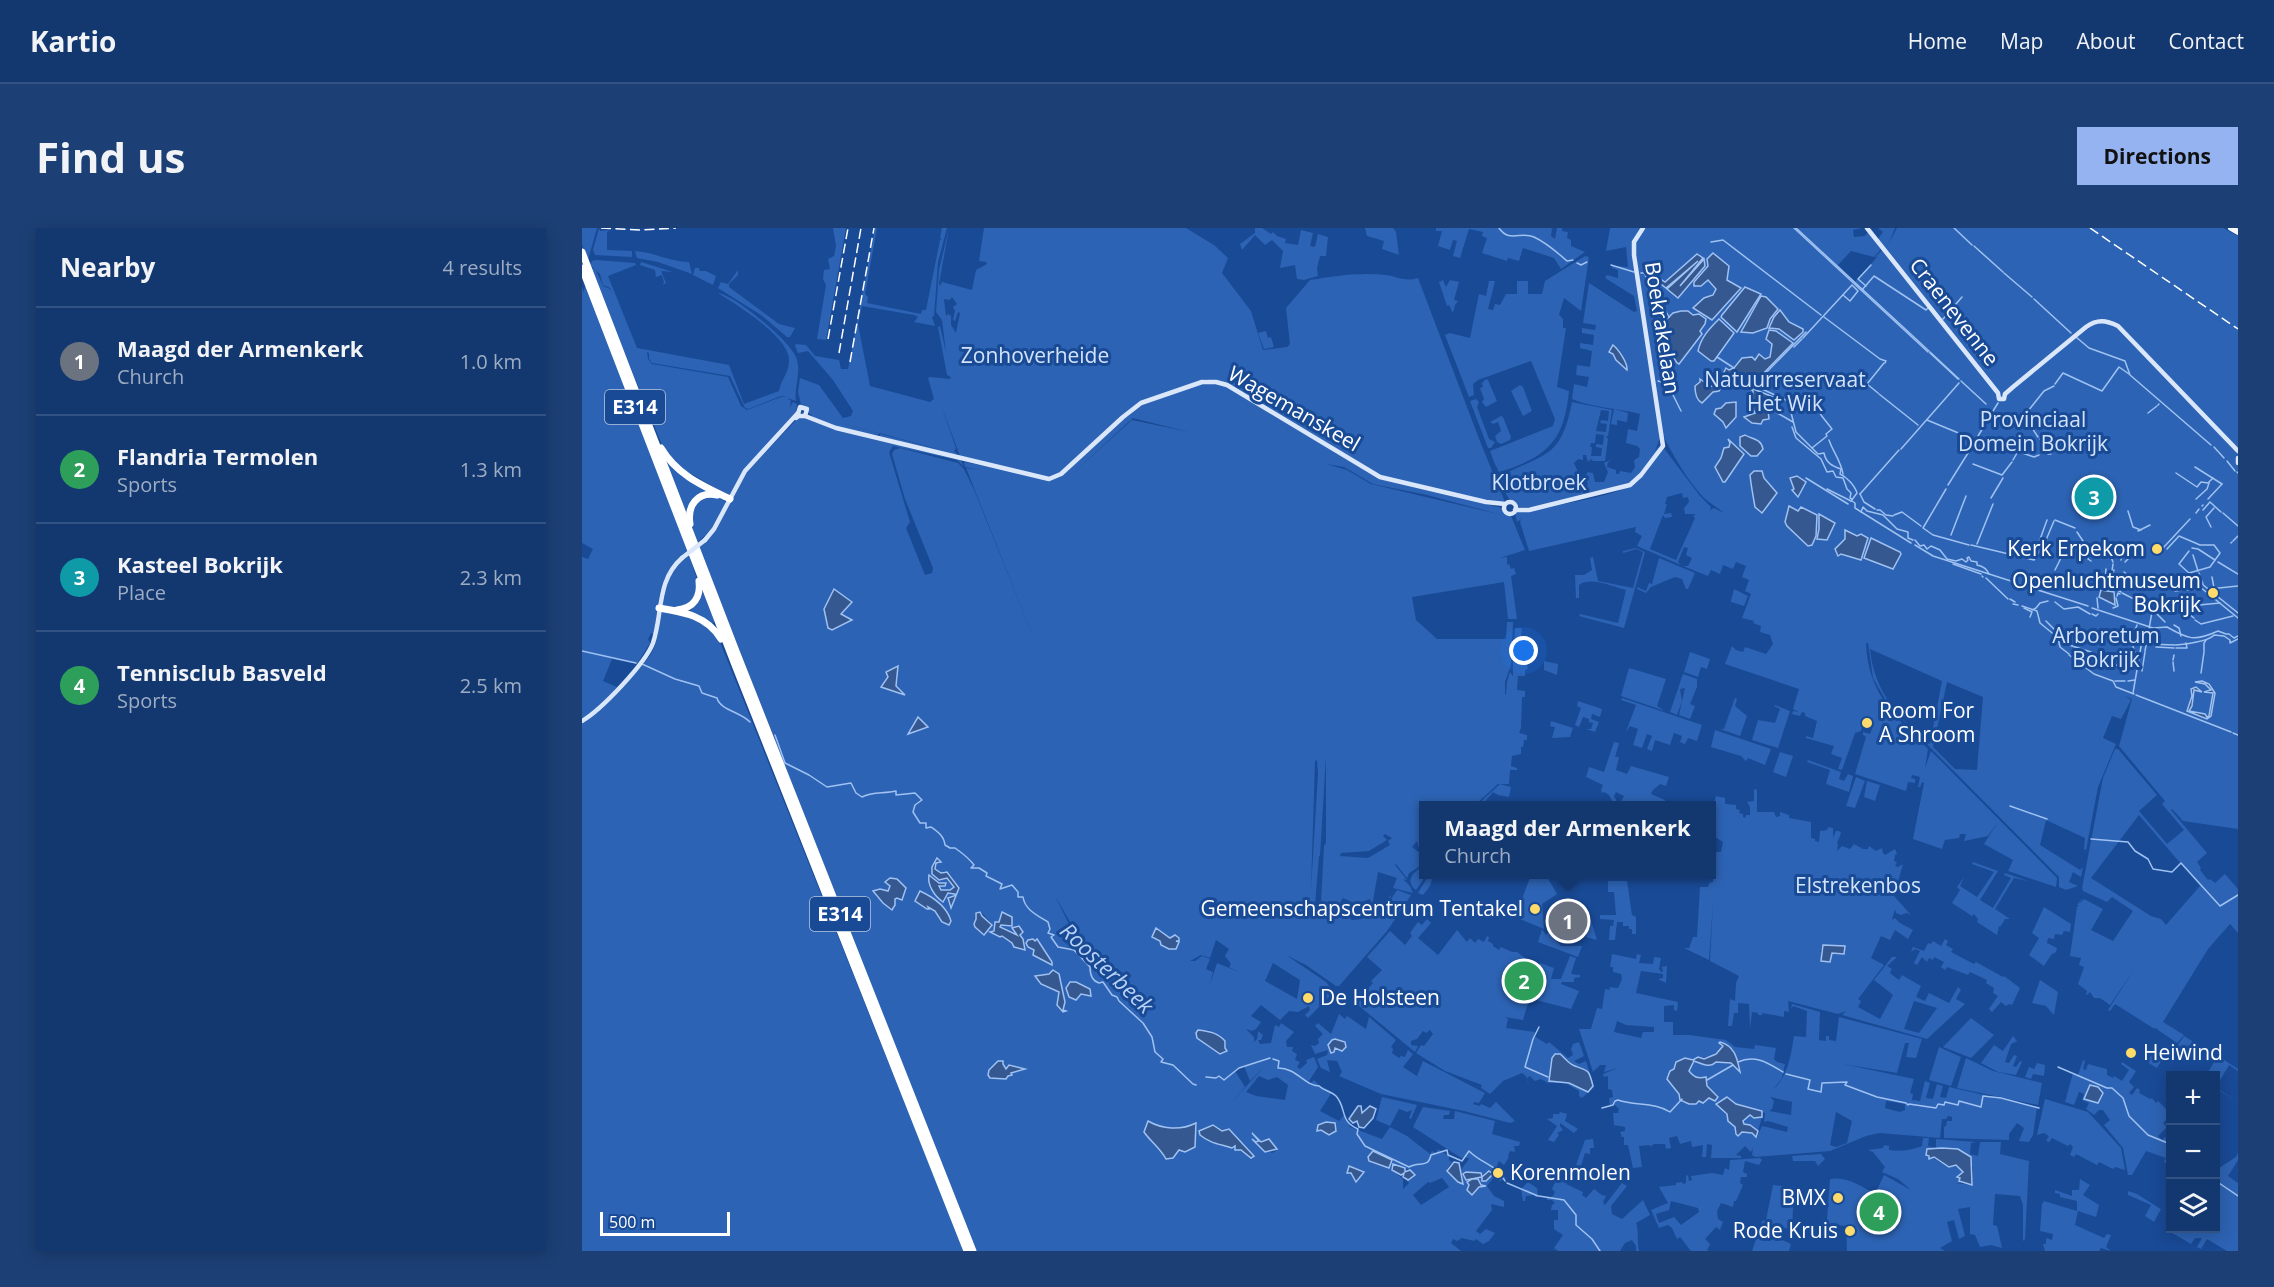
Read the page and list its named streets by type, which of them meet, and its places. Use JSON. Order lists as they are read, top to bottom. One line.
{"streets":{"highway":["E314"],"main road":["Craenevenne","Boekrakelaan","Wagemanskeel"]},"crossings":[["Boekrakelaan","Wagemanskeel"]],"water":["Roosterbeek"],"parks":["Zonhoverheide","Natuurreservaat Het Wik","Provinciaal Domein Bokrijk","Klotbroek","Arboretum Bokrijk","Elstrekenbos"],"places":["Kerk Erpekom","Openluchtmuseum Bokrijk","Room For A Shroom","Gemeenschapscentrum Tentakel","De Holsteen","Heiwind","Korenmolen","BMX","Rode Kruis"],"scale_bar":"500 m","page":{"header":"Kartio","nav":["Home","Map","About","Contact"],"buttons":"Directions","title":"Find us","heading":["Nearby","4 results"],"list":[{"mark":"1","name":"Maagd der Armenkerk","note":"Church","value":"1.0 km"},{"mark":"2","name":"Flandria Termolen","note":"Sports","value":"1.3 km"},{"mark":"3","name":"Kasteel Bokrijk","note":"Place","value":"2.3 km"},{"mark":"4","name":"Tennisclub Basveld","note":"Sports","value":"2.5 km"}],"pins":["3","1","2","4"],"popup":["Maagd der Armenkerk","Church"],"map_buttons":["+","−"],"scale":"500 m"}}
